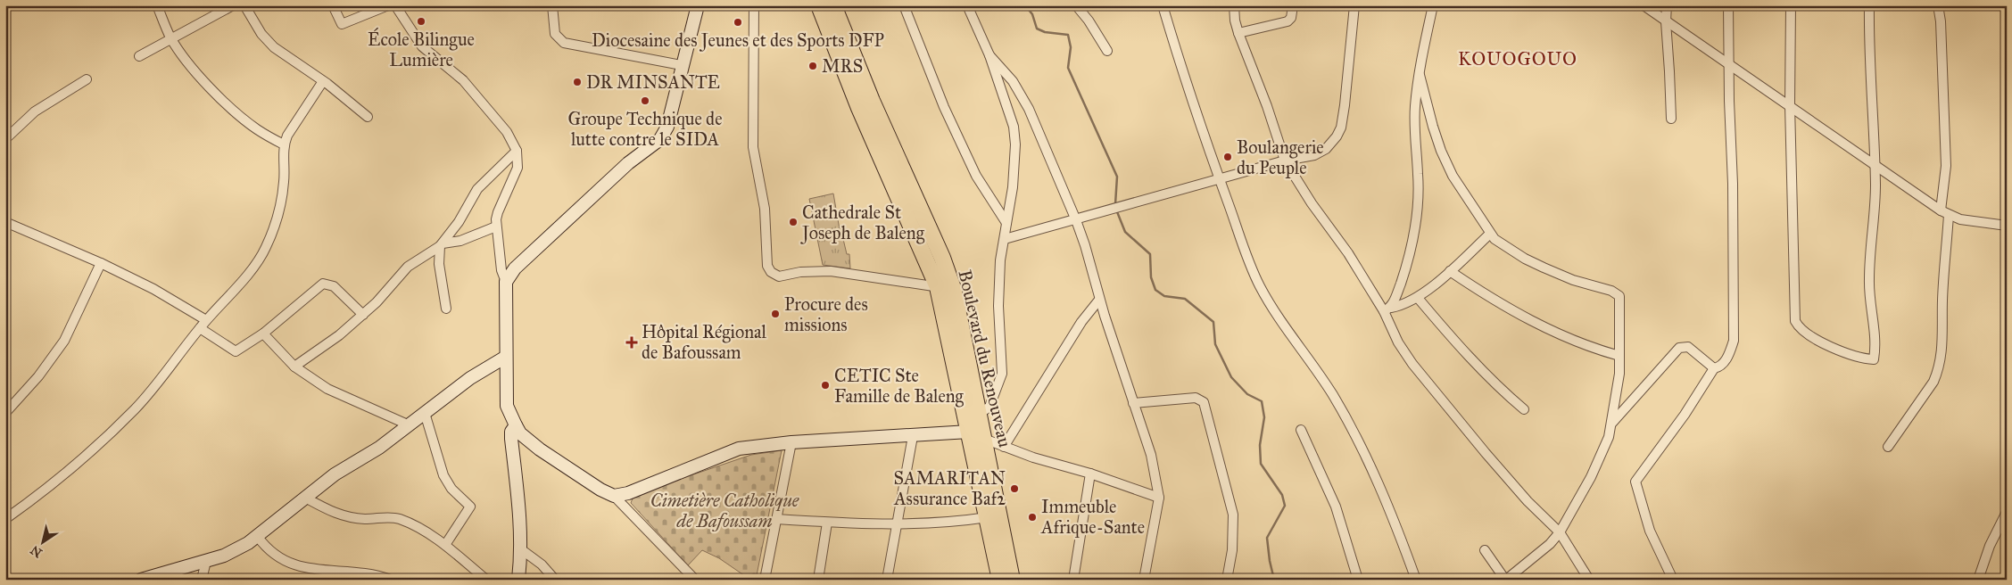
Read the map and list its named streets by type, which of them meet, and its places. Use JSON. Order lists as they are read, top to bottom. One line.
{"streets":{"highway":["Boulevard du Renouveau"]},"districts":["KOUOGOUO"],"parks":["Cimetière Catholique de Bafoussam"],"places":{"other":["École Bilingue Lumière","Diocesaine des Jeunes et des Sports DFP","MRS","DR MINSANTE","Groupe Technique de lutte contre le SIDA","Boulangerie du Peuple","Cathedrale St Joseph de Baleng","Procure des missions","CETIC Ste Famille de Baleng","SAMARITAN Assurance Baf2","Immeuble Afrique-Sante"],"health":["Hôpital Régional de Bafoussam"]},"north":"bottom left"}
